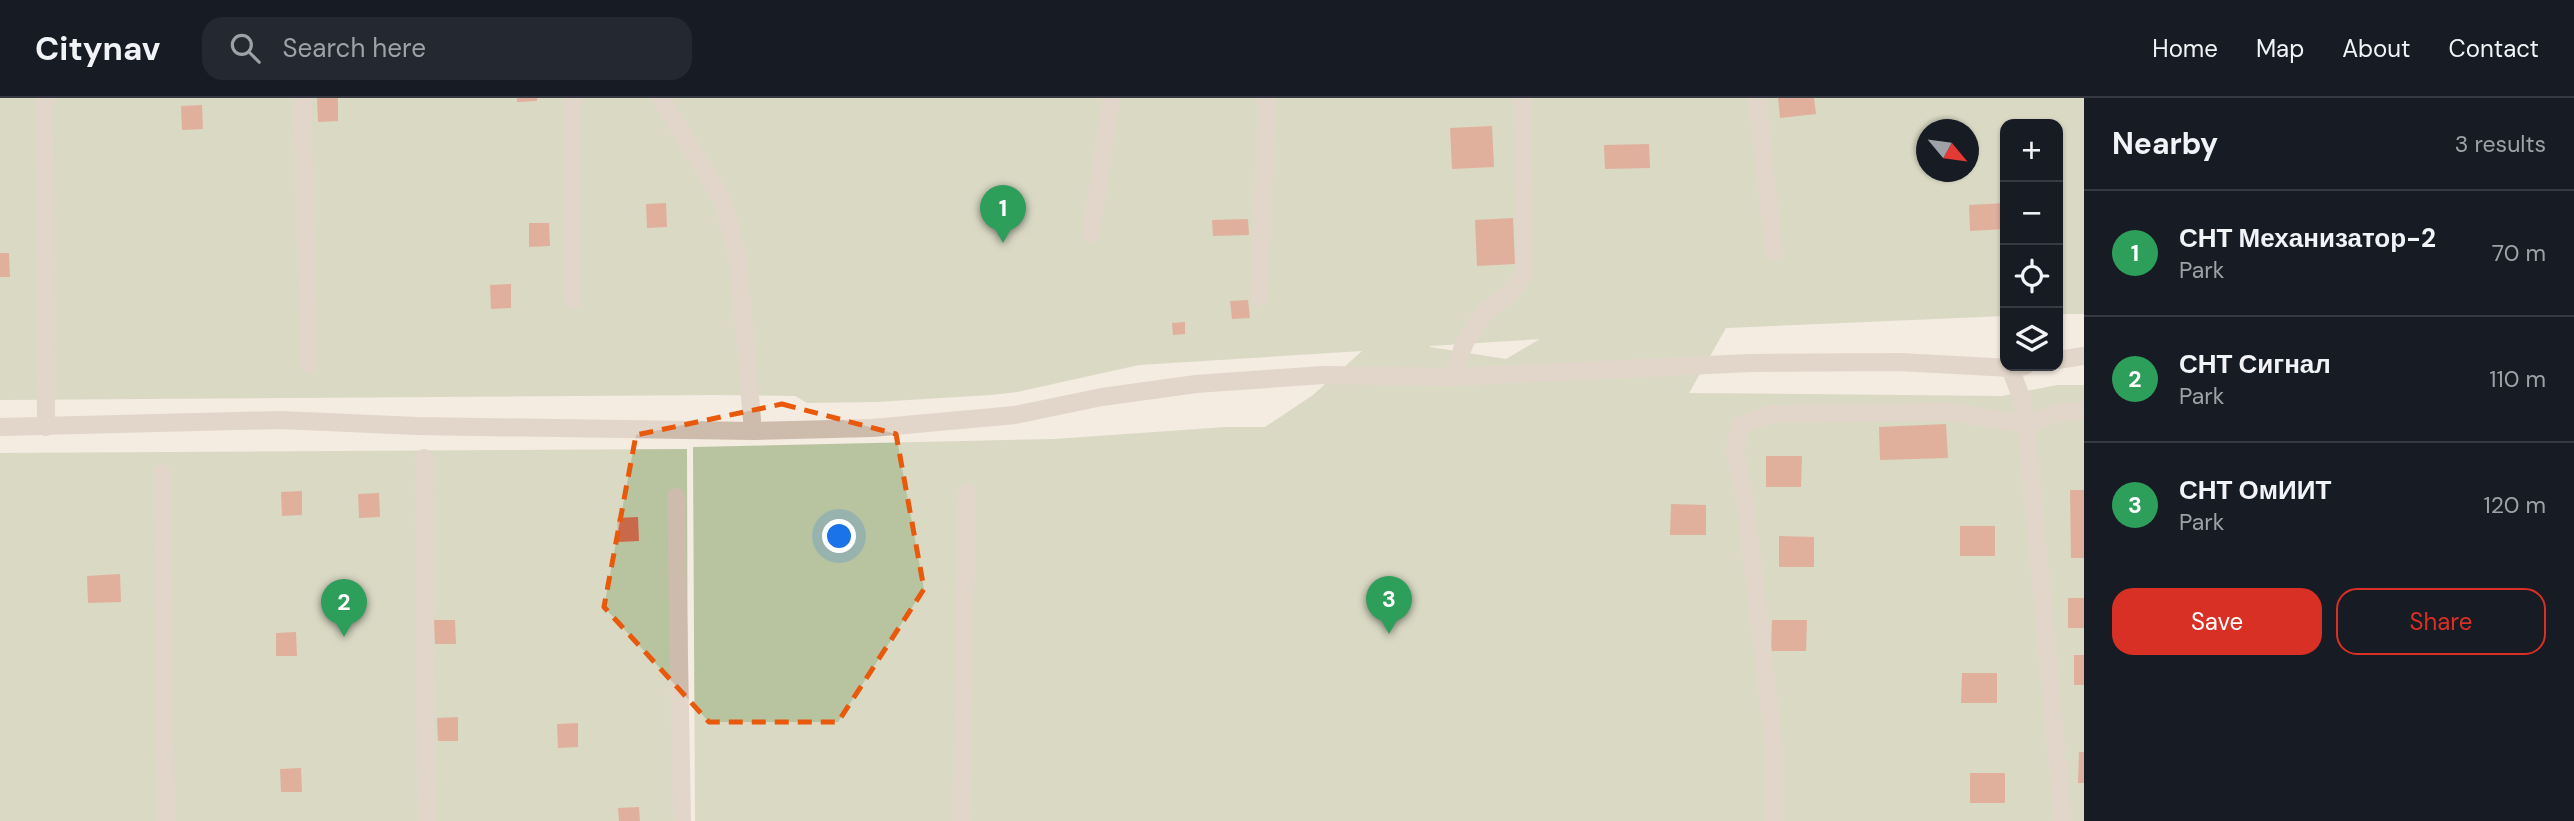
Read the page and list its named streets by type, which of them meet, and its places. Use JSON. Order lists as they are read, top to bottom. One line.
{"north":"bottom right","page":{"header":"Citynav","search":"Search here","nav":["Home","Map","About","Contact"],"heading":["Nearby","3 results"],"map_buttons":["+","−"],"pins":["1","3","2"],"list":[{"mark":"1","name":"СНТ Механизатор-2","note":"Park","value":"70 m"},{"mark":"2","name":"СНТ Сигнал","note":"Park","value":"110 m"},{"mark":"3","name":"СНТ ОмИИТ","note":"Park","value":"120 m"}],"buttons":["Save","Share"]}}
